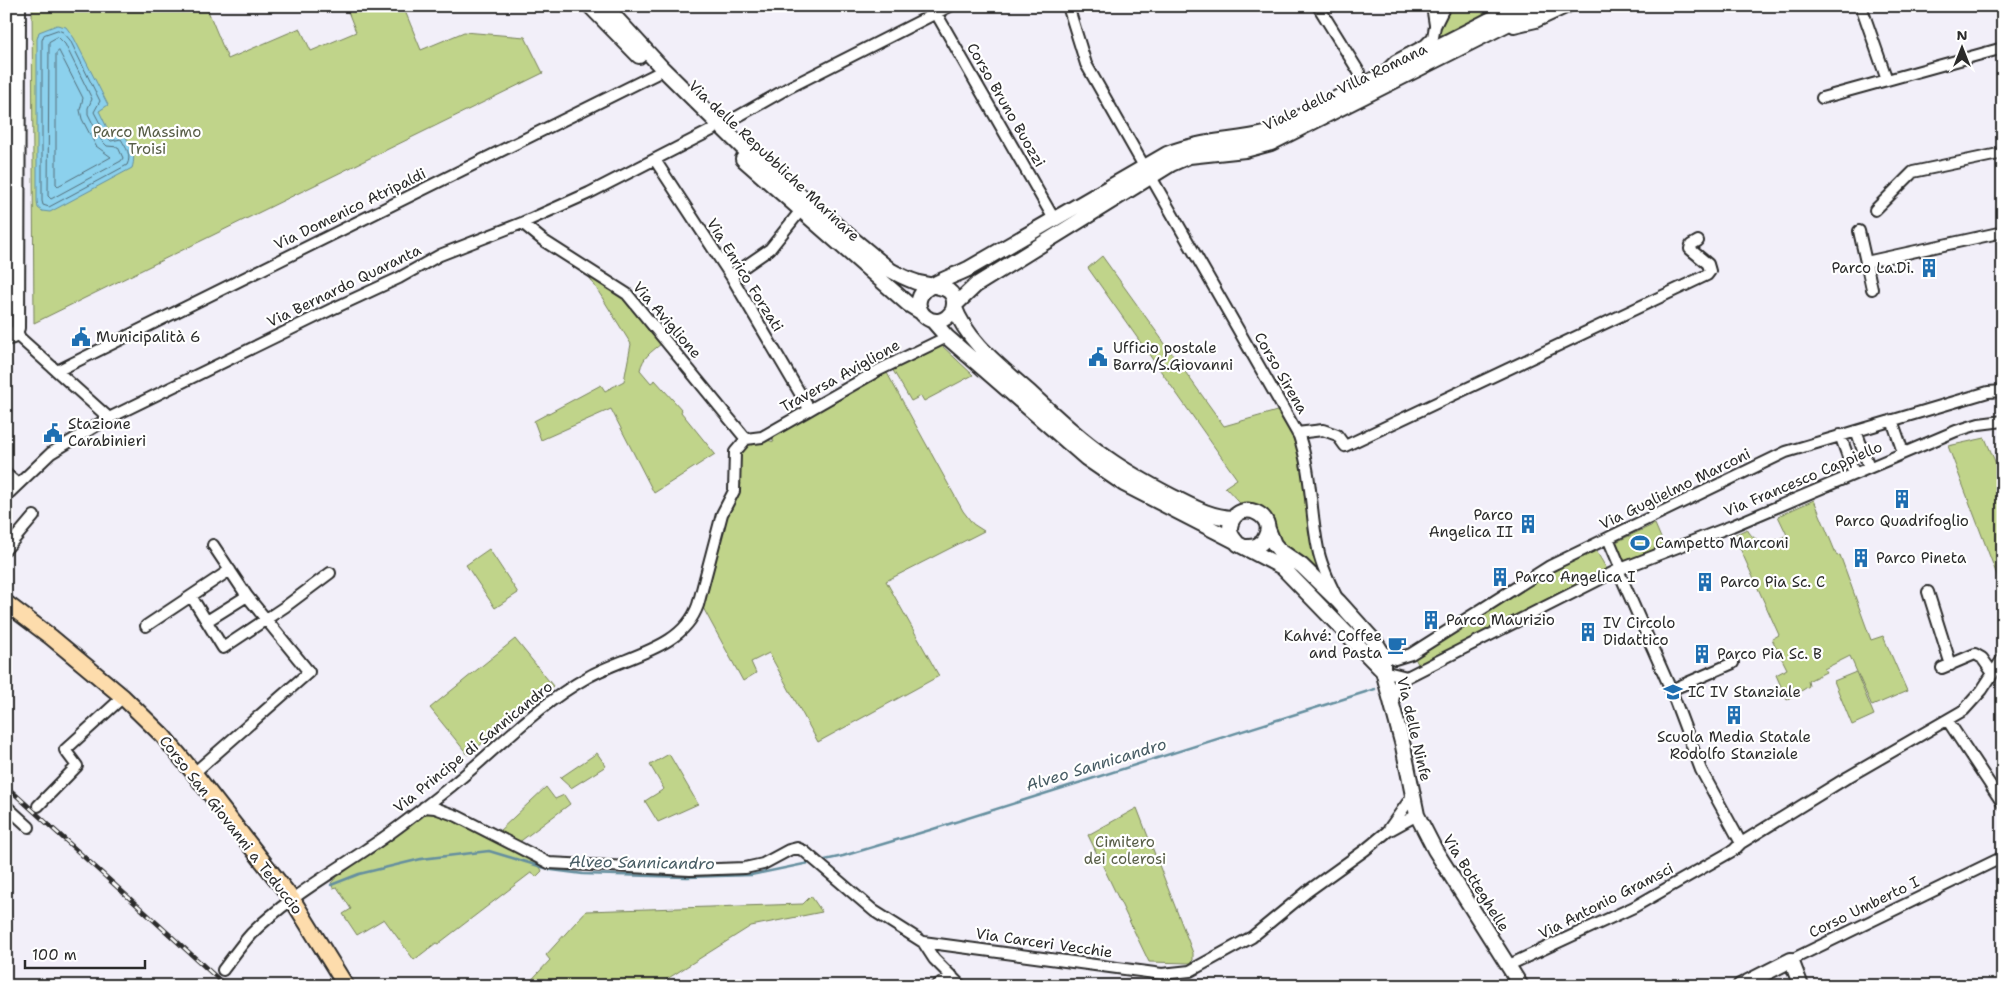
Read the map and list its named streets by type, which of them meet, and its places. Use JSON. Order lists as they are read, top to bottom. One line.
{"streets":{"main road":["Viale della Villa Romana","Via delle Repubbliche Marinare","Via delle Ninfe","Corso San Giovanni a Teduccio","Via Botteghelle","Corso Umberto I"],"street":["Corso Bruno Buozzi","Via Domenico Atripaldi","Via Enrico Forzati","Via Bernardo Quaranta","Via Aviglione","Corso Sirena","Traversa Aviglione","Via Francesco Cappiello","Via Guglielmo Marconi","Via Principe di Sannicandro","Via Antonio Gramsci","Via Carceri Vecchie"]},"crossings":[["Viale della Villa Romana","Corso Bruno Buozzi"],["Viale della Villa Romana","Via delle Repubbliche Marinare"],["Viale della Villa Romana","Corso Sirena"],["Corso Bruno Buozzi","Via Bernardo Quaranta"],["Via delle Repubbliche Marinare","Via Domenico Atripaldi"],["Via delle Repubbliche Marinare","Via Bernardo Quaranta"],["Via Enrico Forzati","Via Bernardo Quaranta"],["Via Bernardo Quaranta","Via Aviglione"],["Via Aviglione","Traversa Aviglione"],["Via Aviglione","Via Principe di Sannicandro"],["Traversa Aviglione","Via Principe di Sannicandro"],["Via delle Ninfe","Via Botteghelle"],["Via Principe di Sannicandro","Corso San Giovanni a Teduccio"],["Via Botteghelle","Via Antonio Gramsci"]],"water":["Alveo Sannicandro"],"parks":["Parco Massimo Troisi","Cimitero dei colerosi"],"places":{"building":["Parco La.Di.","Parco Quadrifoglio","Parco Angelica II","Parco Pineta","Parco Angelica I","Parco Pia Sc. C","Parco Maurizio","IV Circolo Didattico","Parco Pia Sc. B","Scuola Media Statale Rodolfo Stanziale"],"public building":["Municipalità 6","Ufficio postale Barra/S.Giovanni","Stazione Carabinieri"],"sports":["Campetto Marconi"],"cafe":["Kahvé: Coffee and Pasta"],"school or university":["IC IV Stanziale"]},"scale_bar":"100 m","north":"top"}
